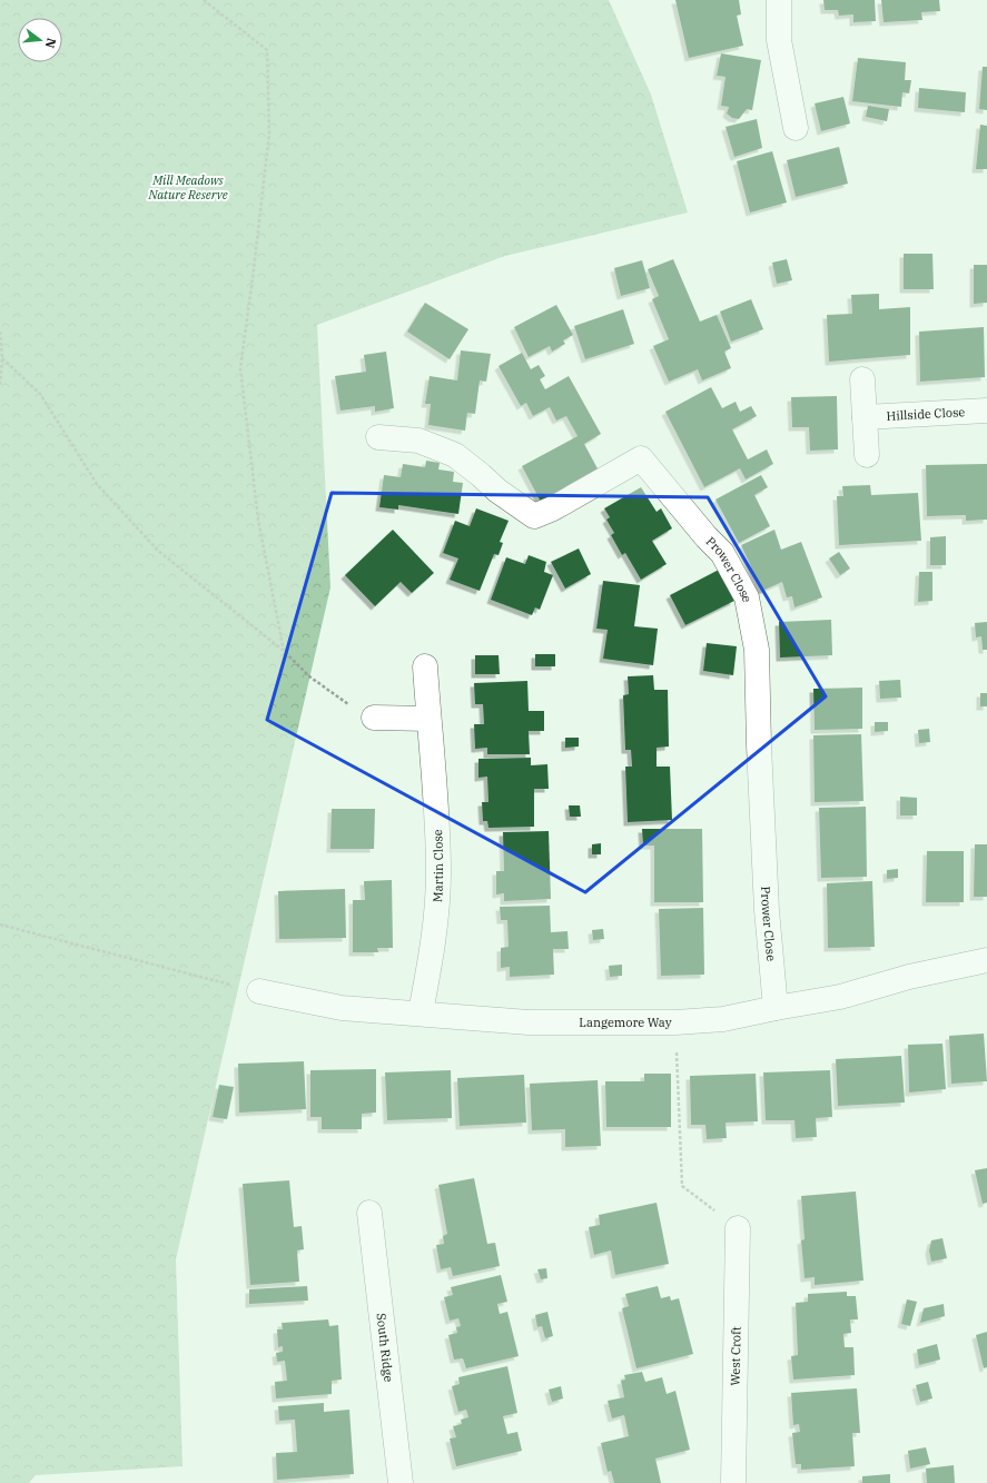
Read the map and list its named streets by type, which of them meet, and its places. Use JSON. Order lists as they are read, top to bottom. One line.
{"streets":{"street":["Hillside Close","Prower Close","Martin Close","Langemore Way","South Ridge","West Croft"]},"crossings":[["Prower Close","Langemore Way"],["Martin Close","Langemore Way"]],"parks":["Mill Meadows Nature Reserve"],"north":"right"}
